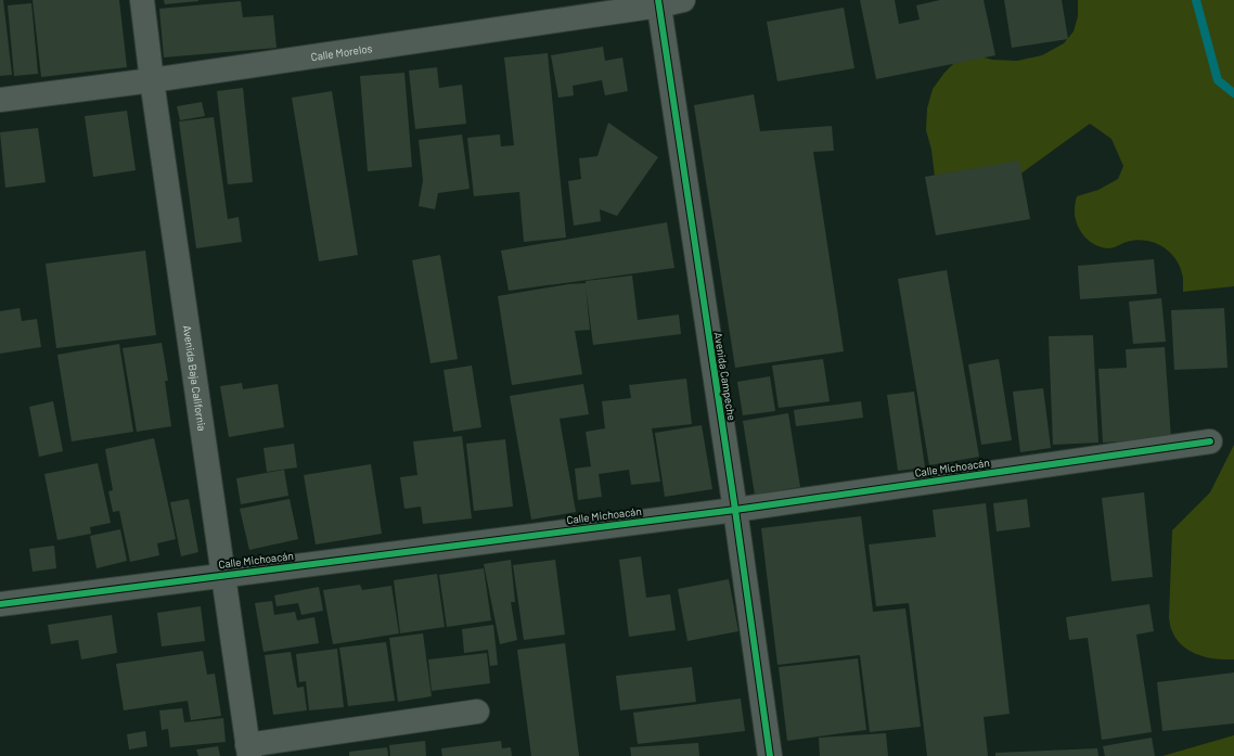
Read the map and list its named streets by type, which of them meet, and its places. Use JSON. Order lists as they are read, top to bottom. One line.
{"streets":{"street":["Calle Morelos","Avenida Campeche","Avenida Baja California","Calle Michoacán"]},"crossings":[["Calle Morelos","Avenida Campeche"],["Calle Morelos","Avenida Baja California"],["Avenida Campeche","Calle Michoacán"],["Avenida Baja California","Calle Michoacán"]]}
